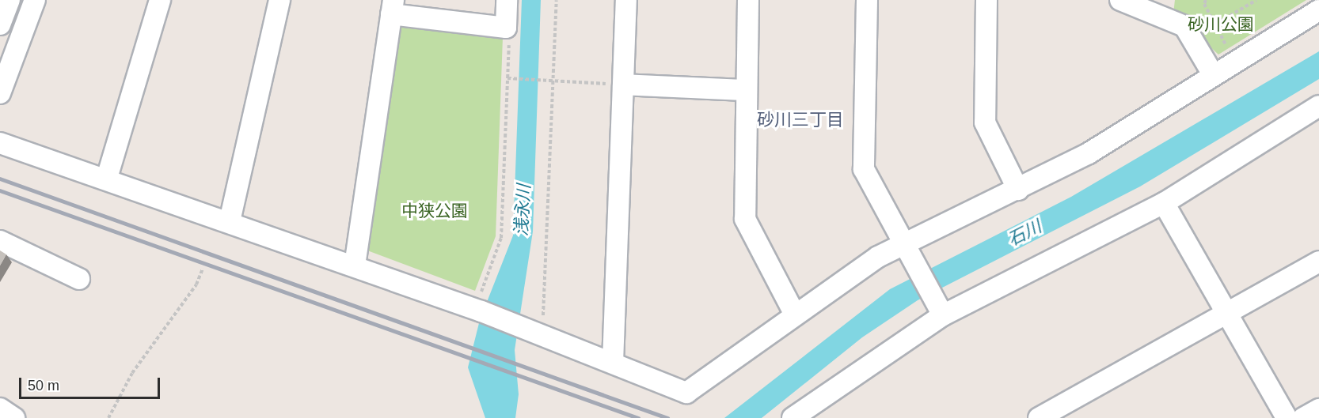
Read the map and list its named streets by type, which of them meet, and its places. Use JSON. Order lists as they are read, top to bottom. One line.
{"districts":["砂川三丁目"],"water":["浅永川","石川"],"parks":["砂川公園","中狭公園"],"scale_bar":"50 m"}
